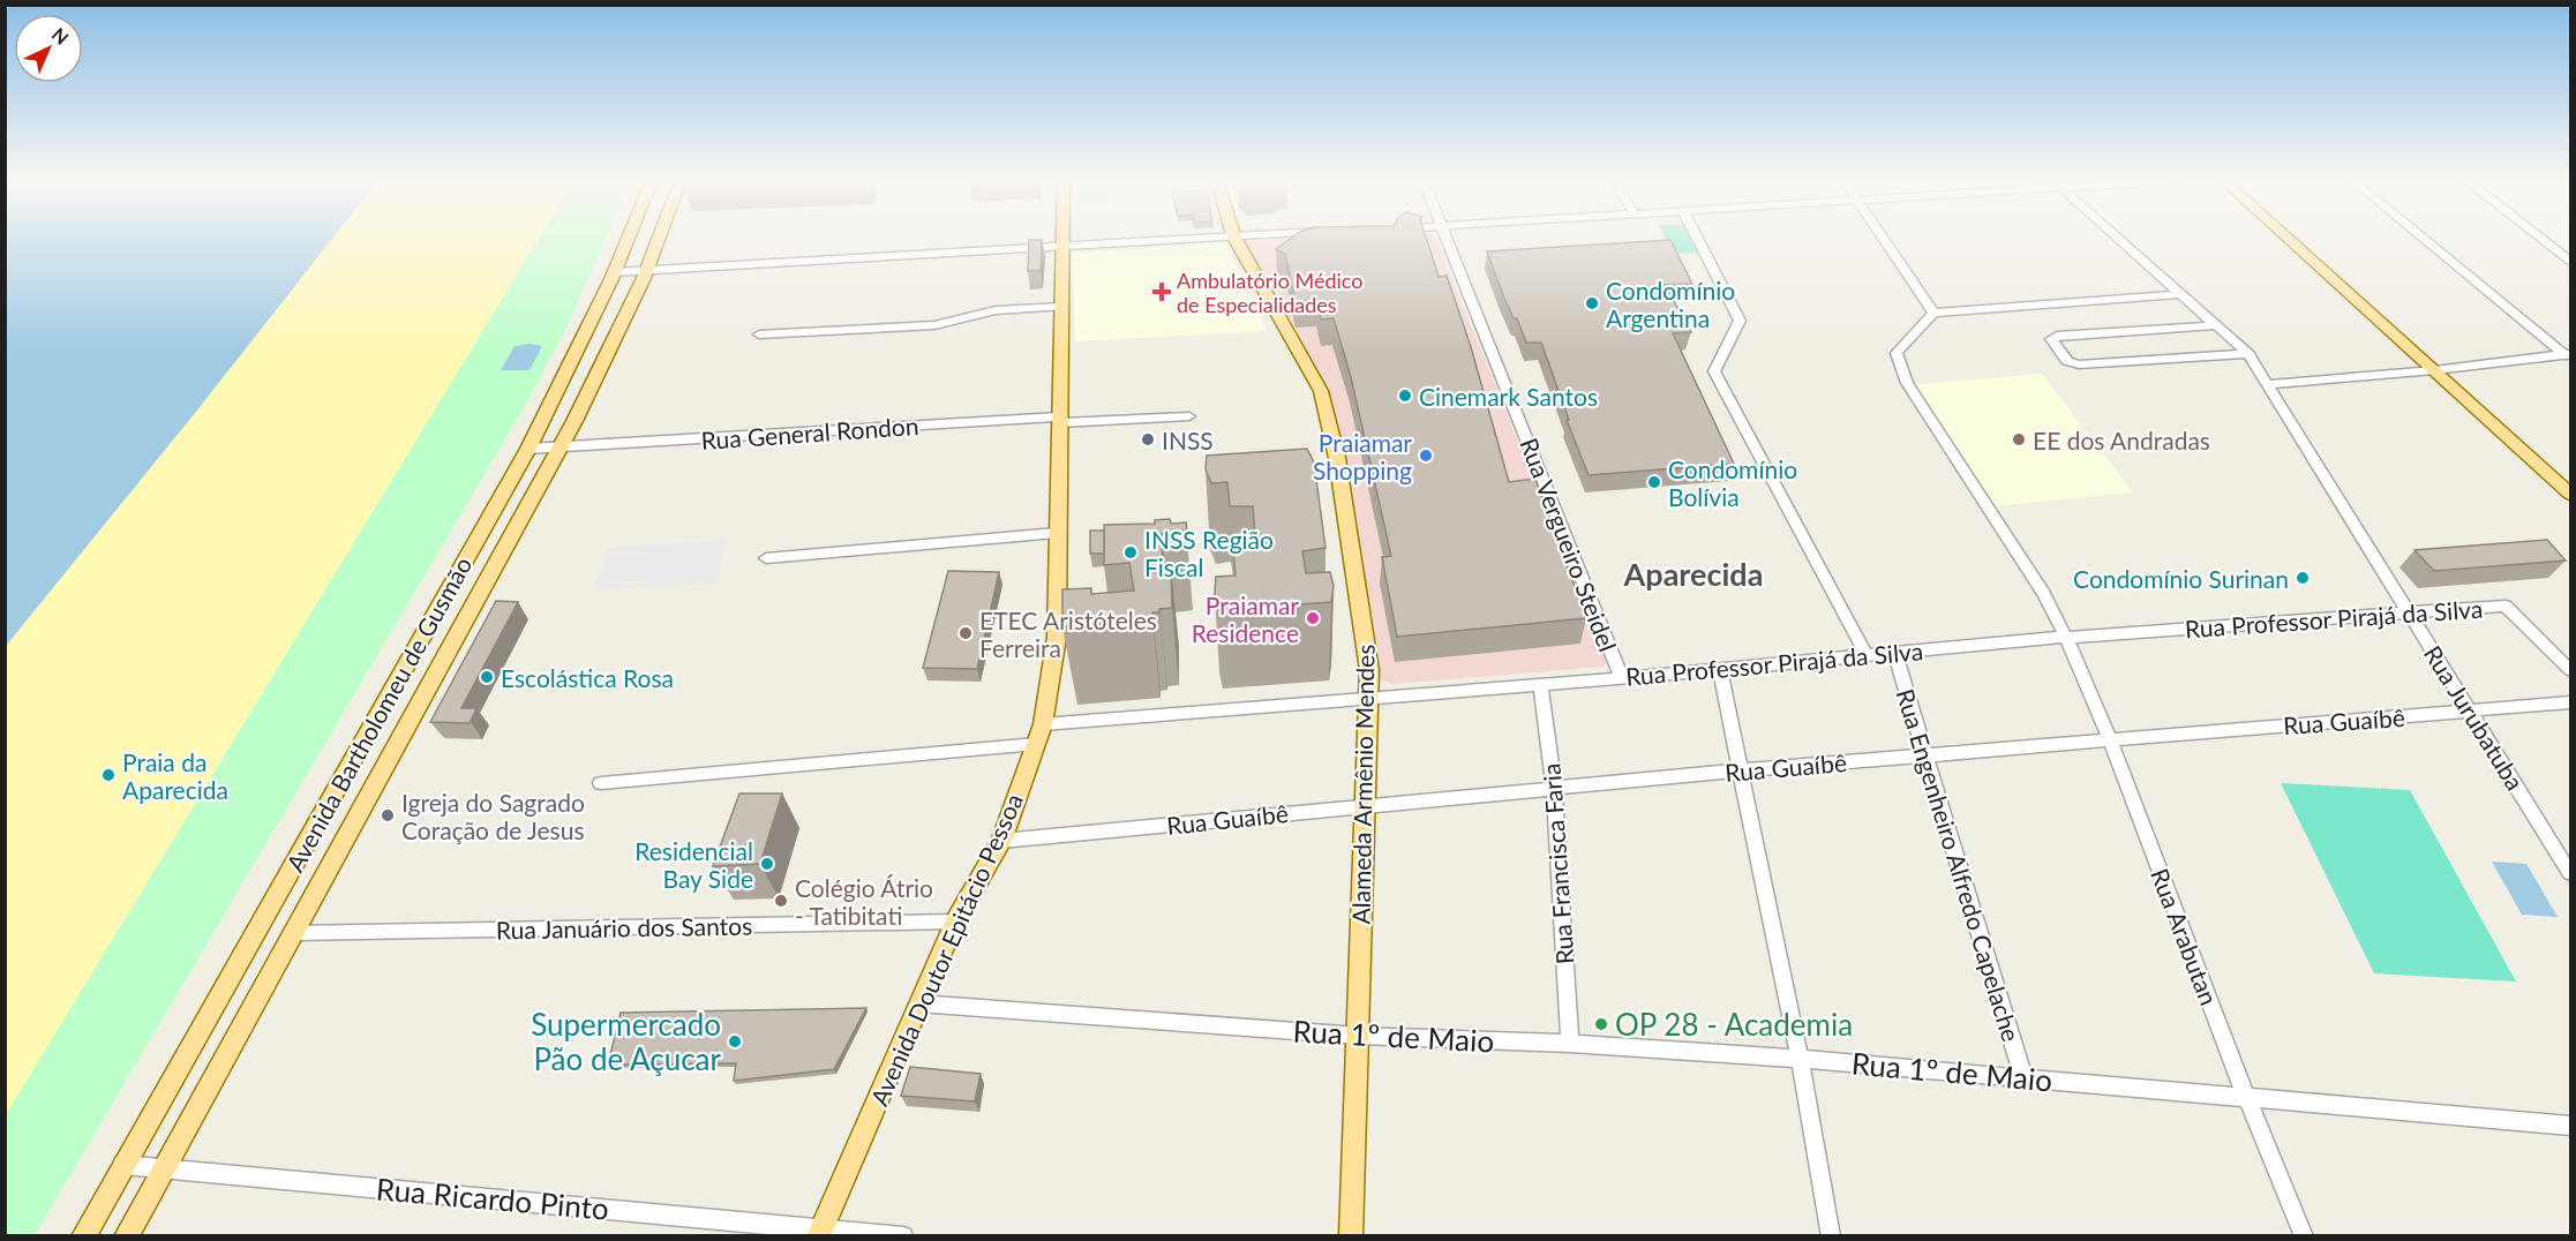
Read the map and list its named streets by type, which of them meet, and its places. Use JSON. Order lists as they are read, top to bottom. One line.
{"streets":{"main road":["Avenida Bartholomeu de Gusmão","Alameda Armênio Mendes","Avenida Doutor Epitácio Pessoa"],"street":["Rua General Rondon","Rua Vergueiro Steidel","Rua Professor Pirajá da Silva","Rua Jurubatuba","Rua Guaíbê","Rua Francisca Faria","Rua Engenheiro Alfredo Capelache","Rua Januário dos Santos","Rua Arabutan","Rua 1º de Maio","Rua Ricardo Pinto"]},"crossings":[["Rua General Rondon","Avenida Bartholomeu de Gusmão"],["Rua General Rondon","Avenida Doutor Epitácio Pessoa"],["Rua Vergueiro Steidel","Rua Professor Pirajá da Silva"],["Rua Professor Pirajá da Silva","Rua Jurubatuba"],["Rua Professor Pirajá da Silva","Alameda Armênio Mendes"],["Rua Professor Pirajá da Silva","Rua Francisca Faria"],["Rua Professor Pirajá da Silva","Rua Engenheiro Alfredo Capelache"],["Rua Professor Pirajá da Silva","Rua Arabutan"],["Rua Professor Pirajá da Silva","Avenida Doutor Epitácio Pessoa"],["Avenida Bartholomeu de Gusmão","Rua Januário dos Santos"],["Avenida Bartholomeu de Gusmão","Rua Ricardo Pinto"],["Rua Jurubatuba","Rua Guaíbê"],["Rua Guaíbê","Alameda Armênio Mendes"],["Rua Guaíbê","Rua Francisca Faria"],["Rua Guaíbê","Rua Engenheiro Alfredo Capelache"],["Rua Guaíbê","Rua Arabutan"],["Rua Guaíbê","Avenida Doutor Epitácio Pessoa"],["Alameda Armênio Mendes","Rua 1º de Maio"],["Rua Francisca Faria","Rua 1º de Maio"],["Rua Engenheiro Alfredo Capelache","Rua 1º de Maio"],["Rua Januário dos Santos","Avenida Doutor Epitácio Pessoa"],["Rua Arabutan","Rua 1º de Maio"],["Avenida Doutor Epitácio Pessoa","Rua 1º de Maio"],["Avenida Doutor Epitácio Pessoa","Rua Ricardo Pinto"]],"districts":["Aparecida"],"places":{"health":["Ambulatório Médico de Especialidades"],"other":["Condomínio Argentina","Cinemark Santos","INSS","EE dos Andradas","Praiamar Shopping","Condomínio Bolívia","INSS Região Fiscal","Condomínio Surinan","Praiamar Residence","ETEC Aristóteles Ferreira","Escolástica Rosa","Praia da Aparecida","Igreja do Sagrado Coração de Jesus","Residencial Bay Side","Colégio Átrio - Tatibitati","OP 28 - Academia","Supermercado Pão de Açucar"]},"north":"top right"}
